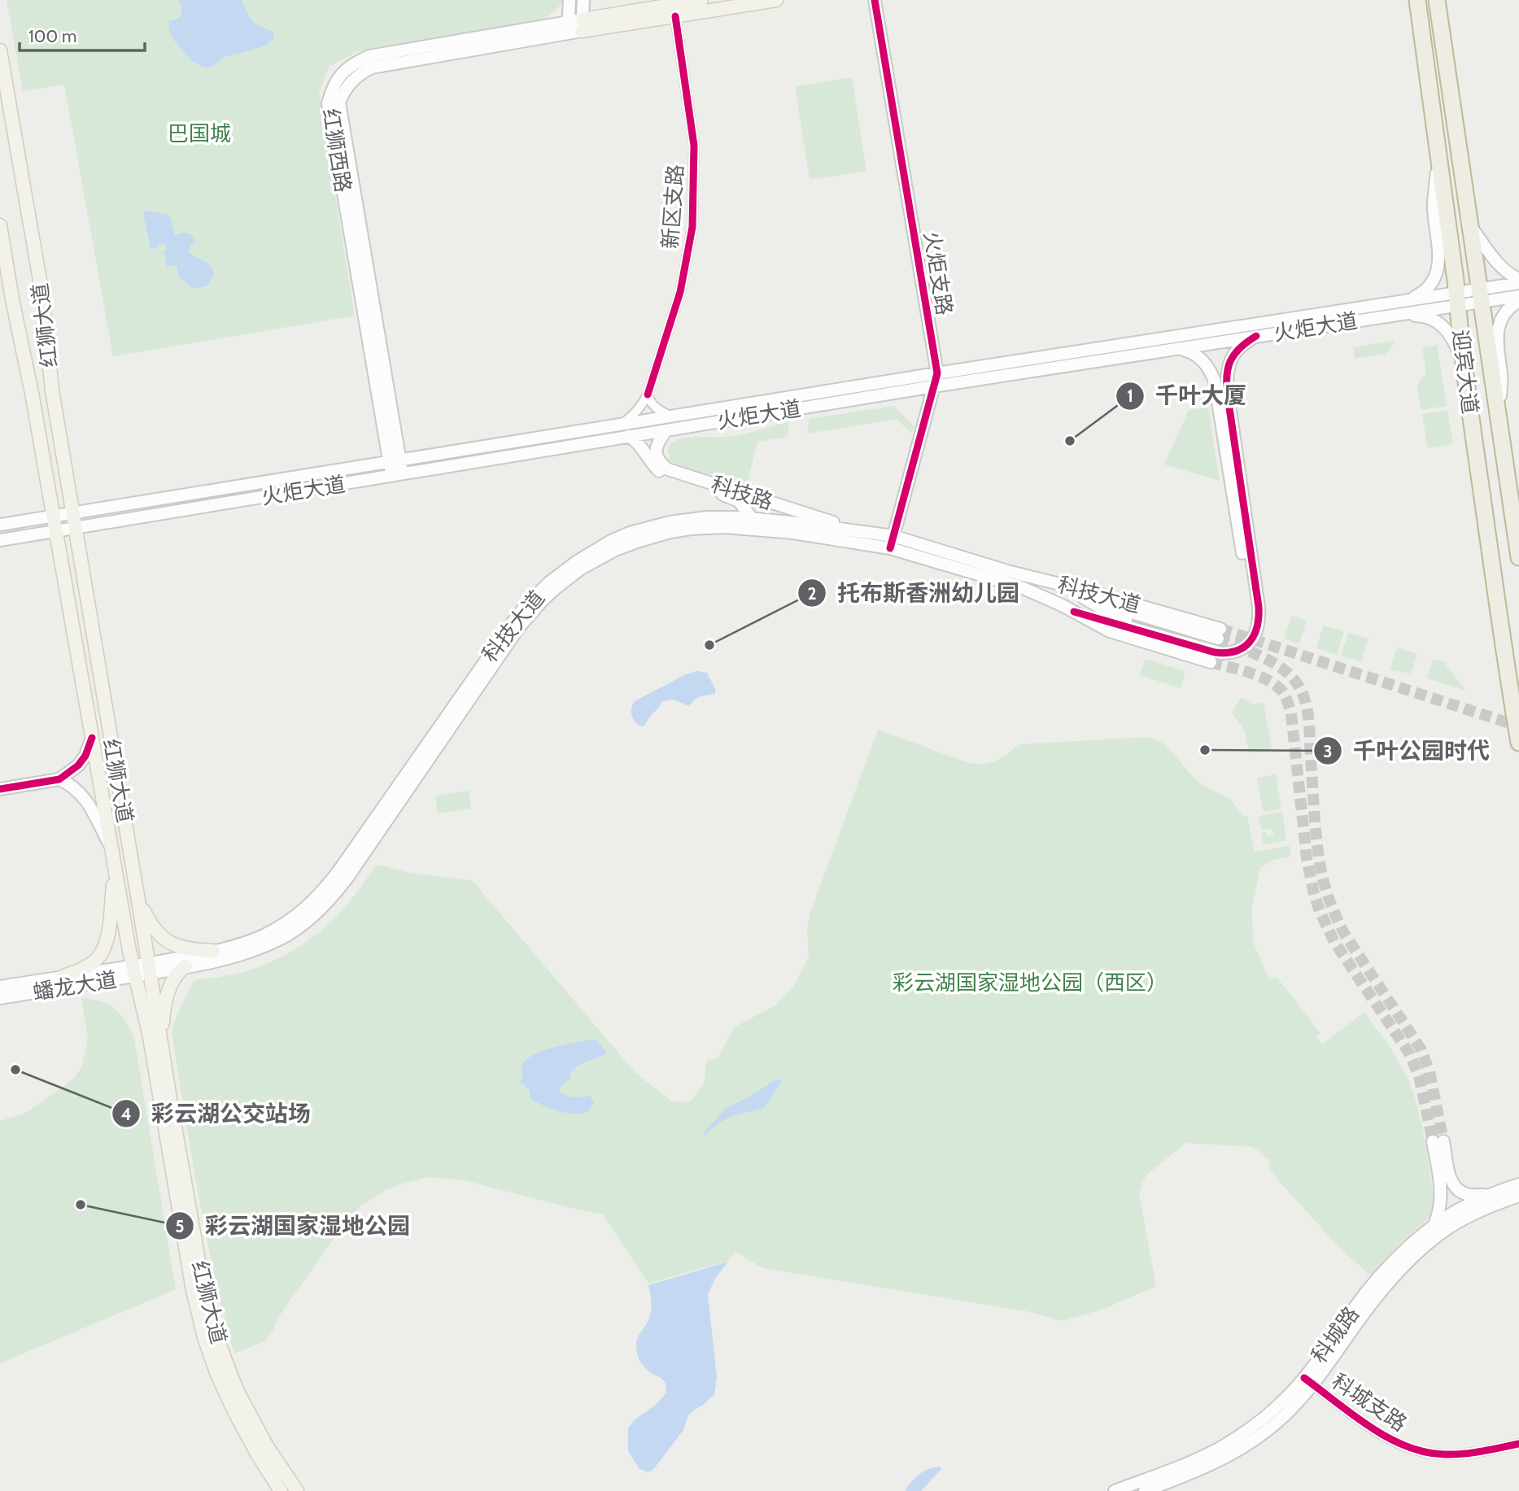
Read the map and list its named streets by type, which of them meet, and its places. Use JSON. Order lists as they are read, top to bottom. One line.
{"streets":{"highway":["迎宾大道"],"main road":["红狮西路","火炬支路","红狮大道","火炬大道","科技路","科技大道","蟠龙大道","科城路"],"street":["新区支路","科城支路"]},"crossings":[["红狮西路","火炬大道"],["新区支路","火炬大道"],["火炬支路","火炬大道"],["火炬支路","科技大道"],["红狮大道","火炬大道"],["红狮大道","科技大道"],["红狮大道","蟠龙大道"],["火炬大道","迎宾大道"],["火炬大道","科技路"],["科技路","科技大道"],["科技大道","蟠龙大道"],["科城路","科城支路"]],"parks":["巴国城","彩云湖国家湿地公园（西区）"],"places":["千叶大厦","托布斯香洲幼儿园","千叶公园时代","彩云湖公交站场","彩云湖国家湿地公园"],"scale_bar":"100 m"}
